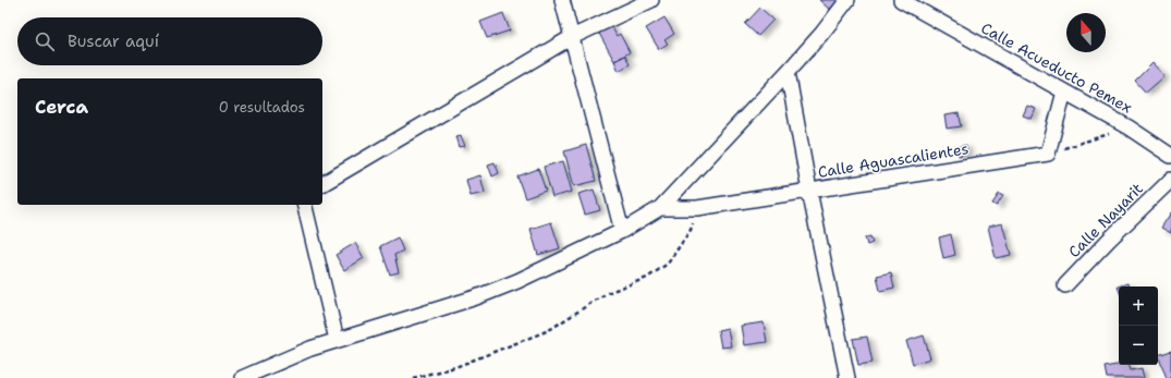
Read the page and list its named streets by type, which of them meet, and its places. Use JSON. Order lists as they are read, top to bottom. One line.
{"streets":{"street":["Calle Acueducto Pemex","Calle Aguascalientes","Calle Nayarit"]},"north":"top","page":{"search":"Buscar aquí","heading":["Cerca","0 resultados"],"map_buttons":["+","−"]}}
